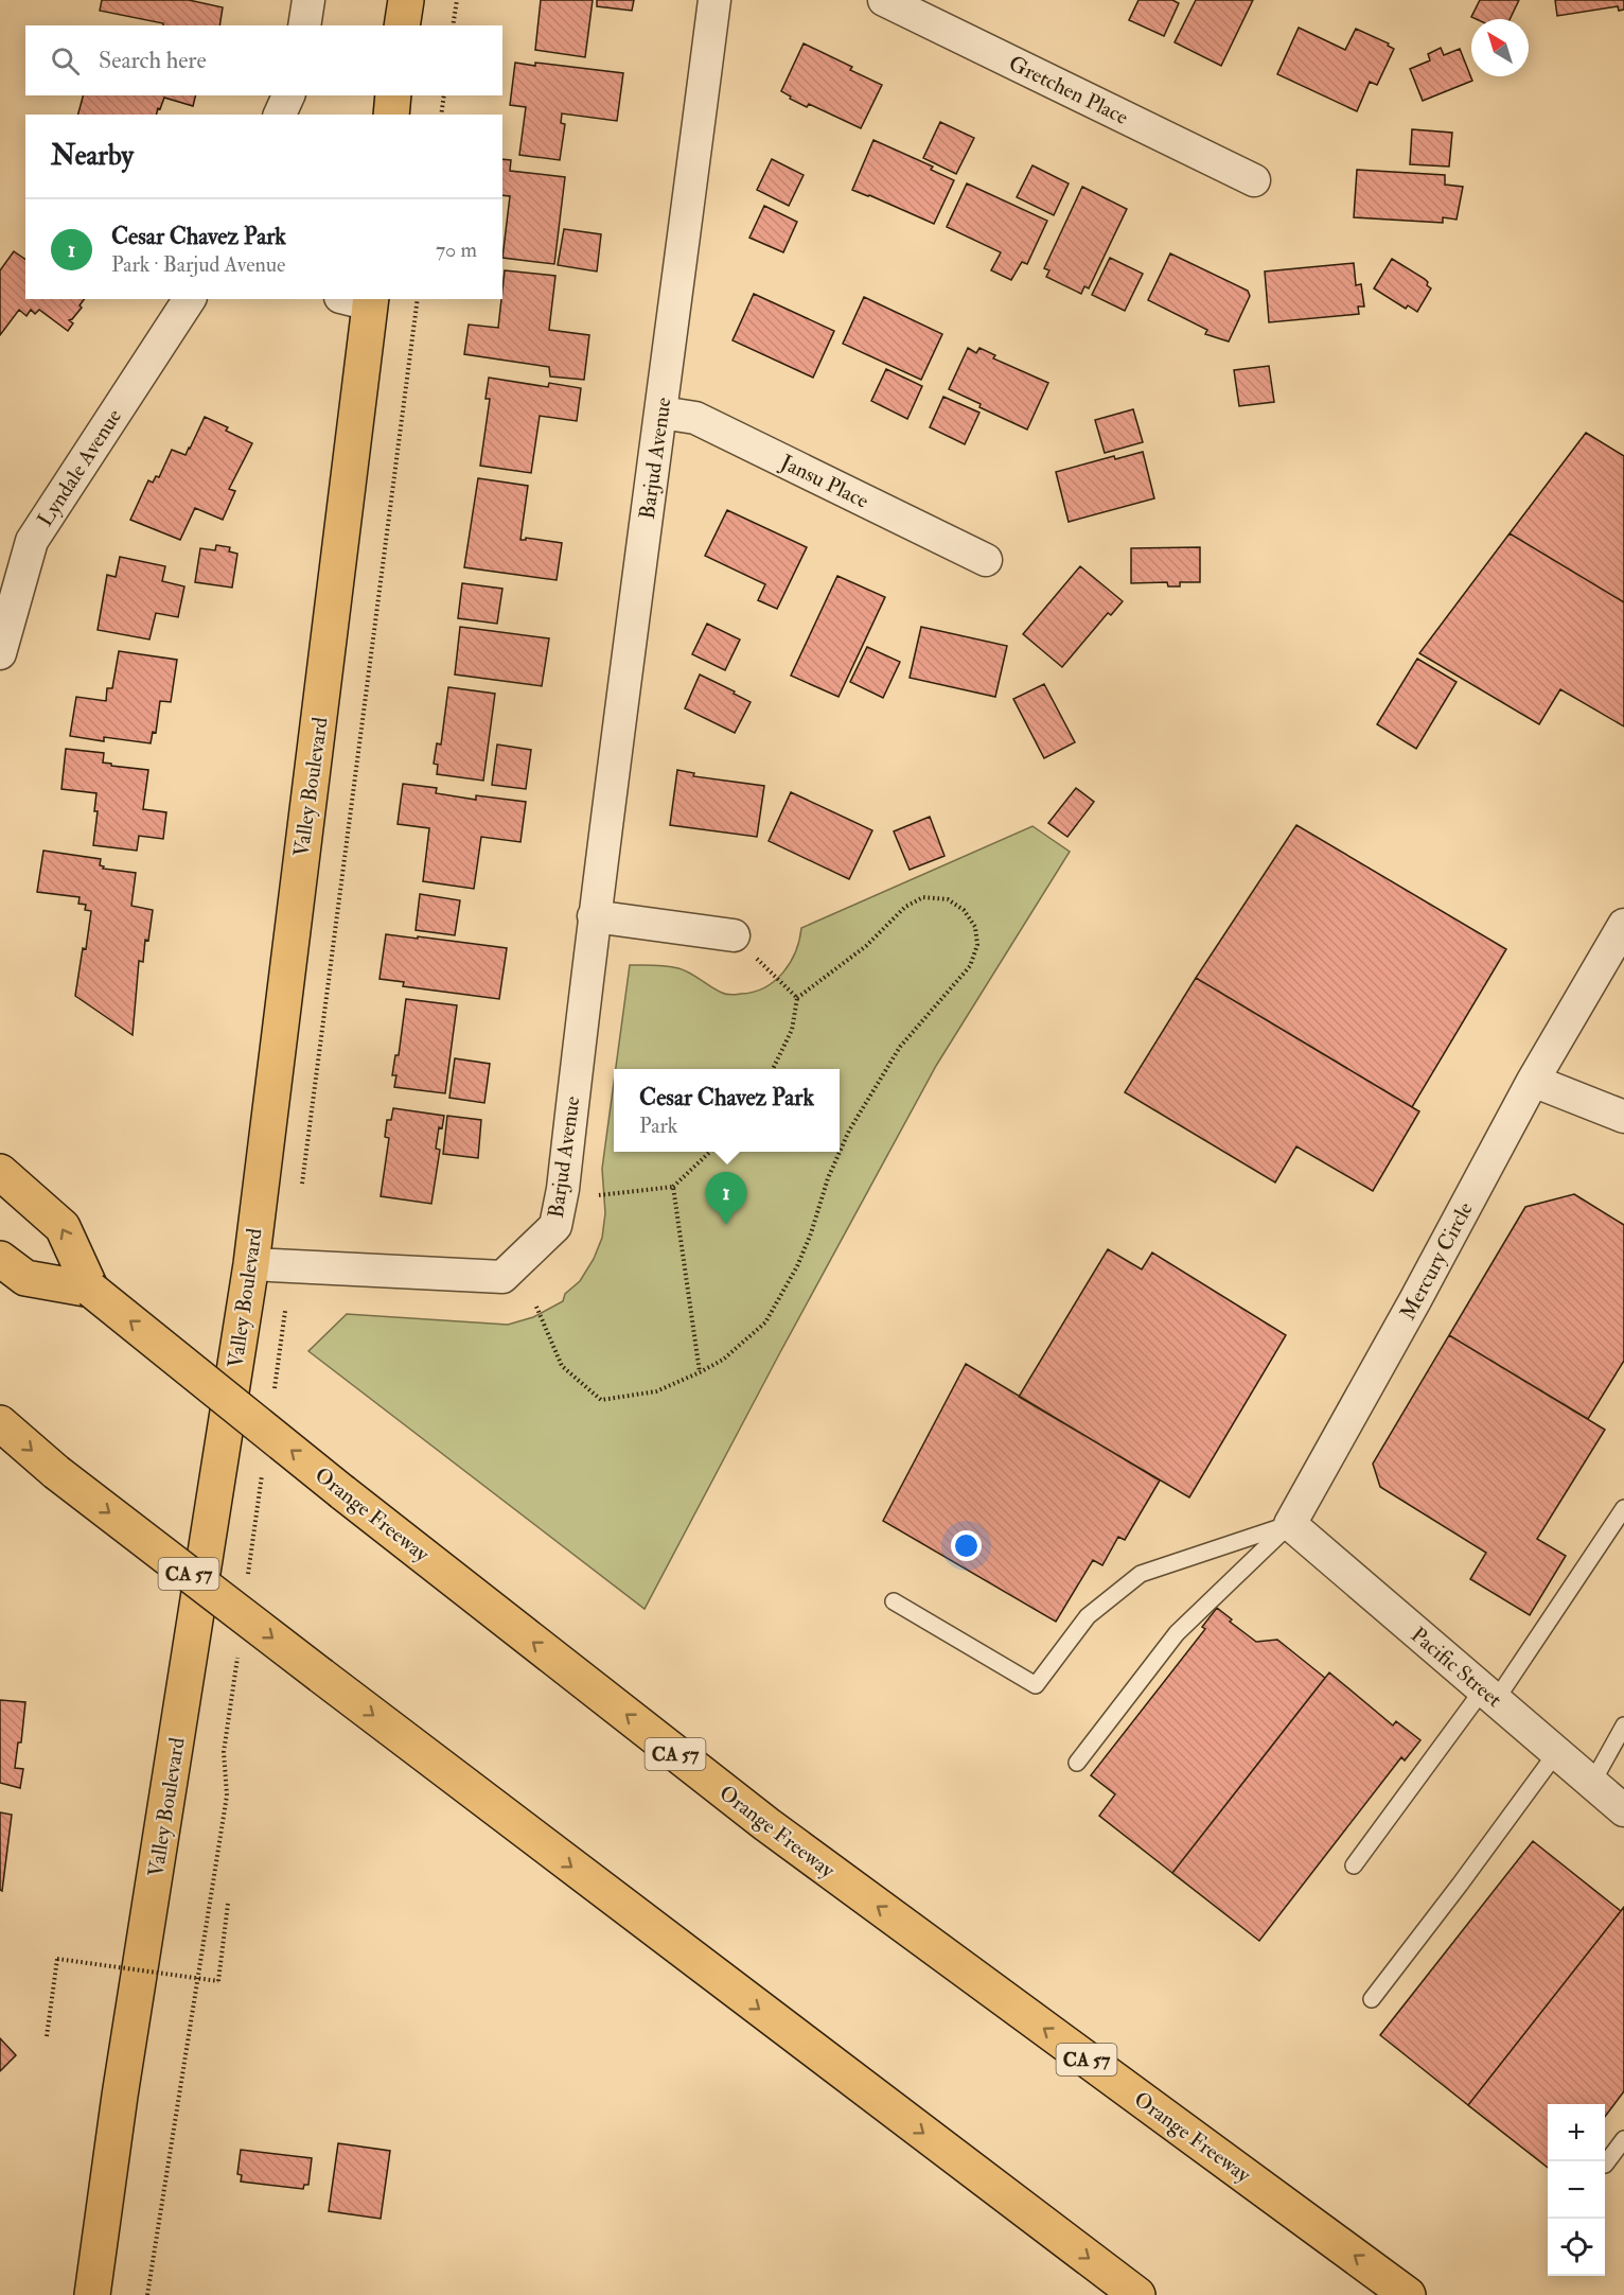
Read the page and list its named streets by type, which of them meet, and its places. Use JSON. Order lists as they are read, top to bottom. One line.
{"streets":{"main road":["Valley Boulevard","Orange Freeway","CA 57"],"street":["Gretchen Place","Barjud Avenue","Lyndale Avenue","Jansu Place","Mercury Circle","Pacific Street"]},"crossings":[["Barjud Avenue","Jansu Place"],["Barjud Avenue","Valley Boulevard"],["Mercury Circle","Pacific Street"]],"north":"top left","page":{"search":"Search here","heading":"Nearby","list":[{"mark":"1","name":"Cesar Chavez Park","note":"Park · Barjud Avenue","value":"70 m"}],"popup":["Cesar Chavez Park","Park"],"pins":"1","map_buttons":["+","−"]}}
